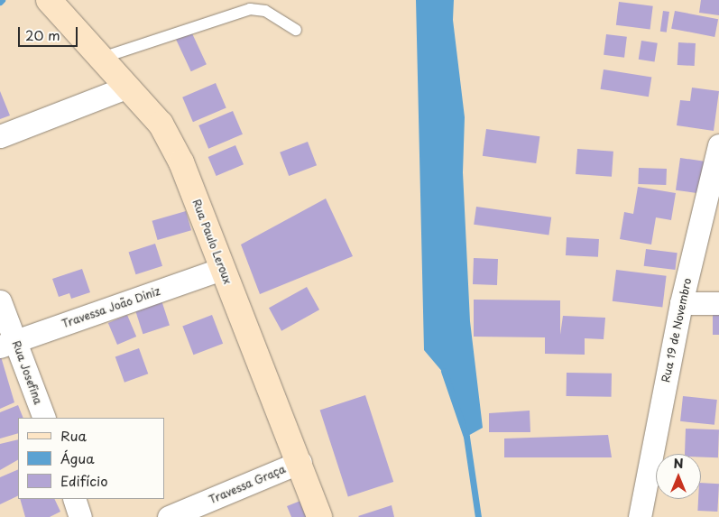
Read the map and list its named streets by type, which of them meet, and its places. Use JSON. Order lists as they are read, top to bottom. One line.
{"streets":{"street":["Rua Paulo Leroux","Travessa João Diniz","Rua 19 de Novembro","Rua Josefina","Travessa Graça"]},"crossings":[["Rua Paulo Leroux","Travessa João Diniz"],["Rua Paulo Leroux","Travessa Graça"],["Travessa João Diniz","Rua Josefina"]],"legend":["Rua","Água","Edifício"],"scale_bar":"20 m","north":"top"}
